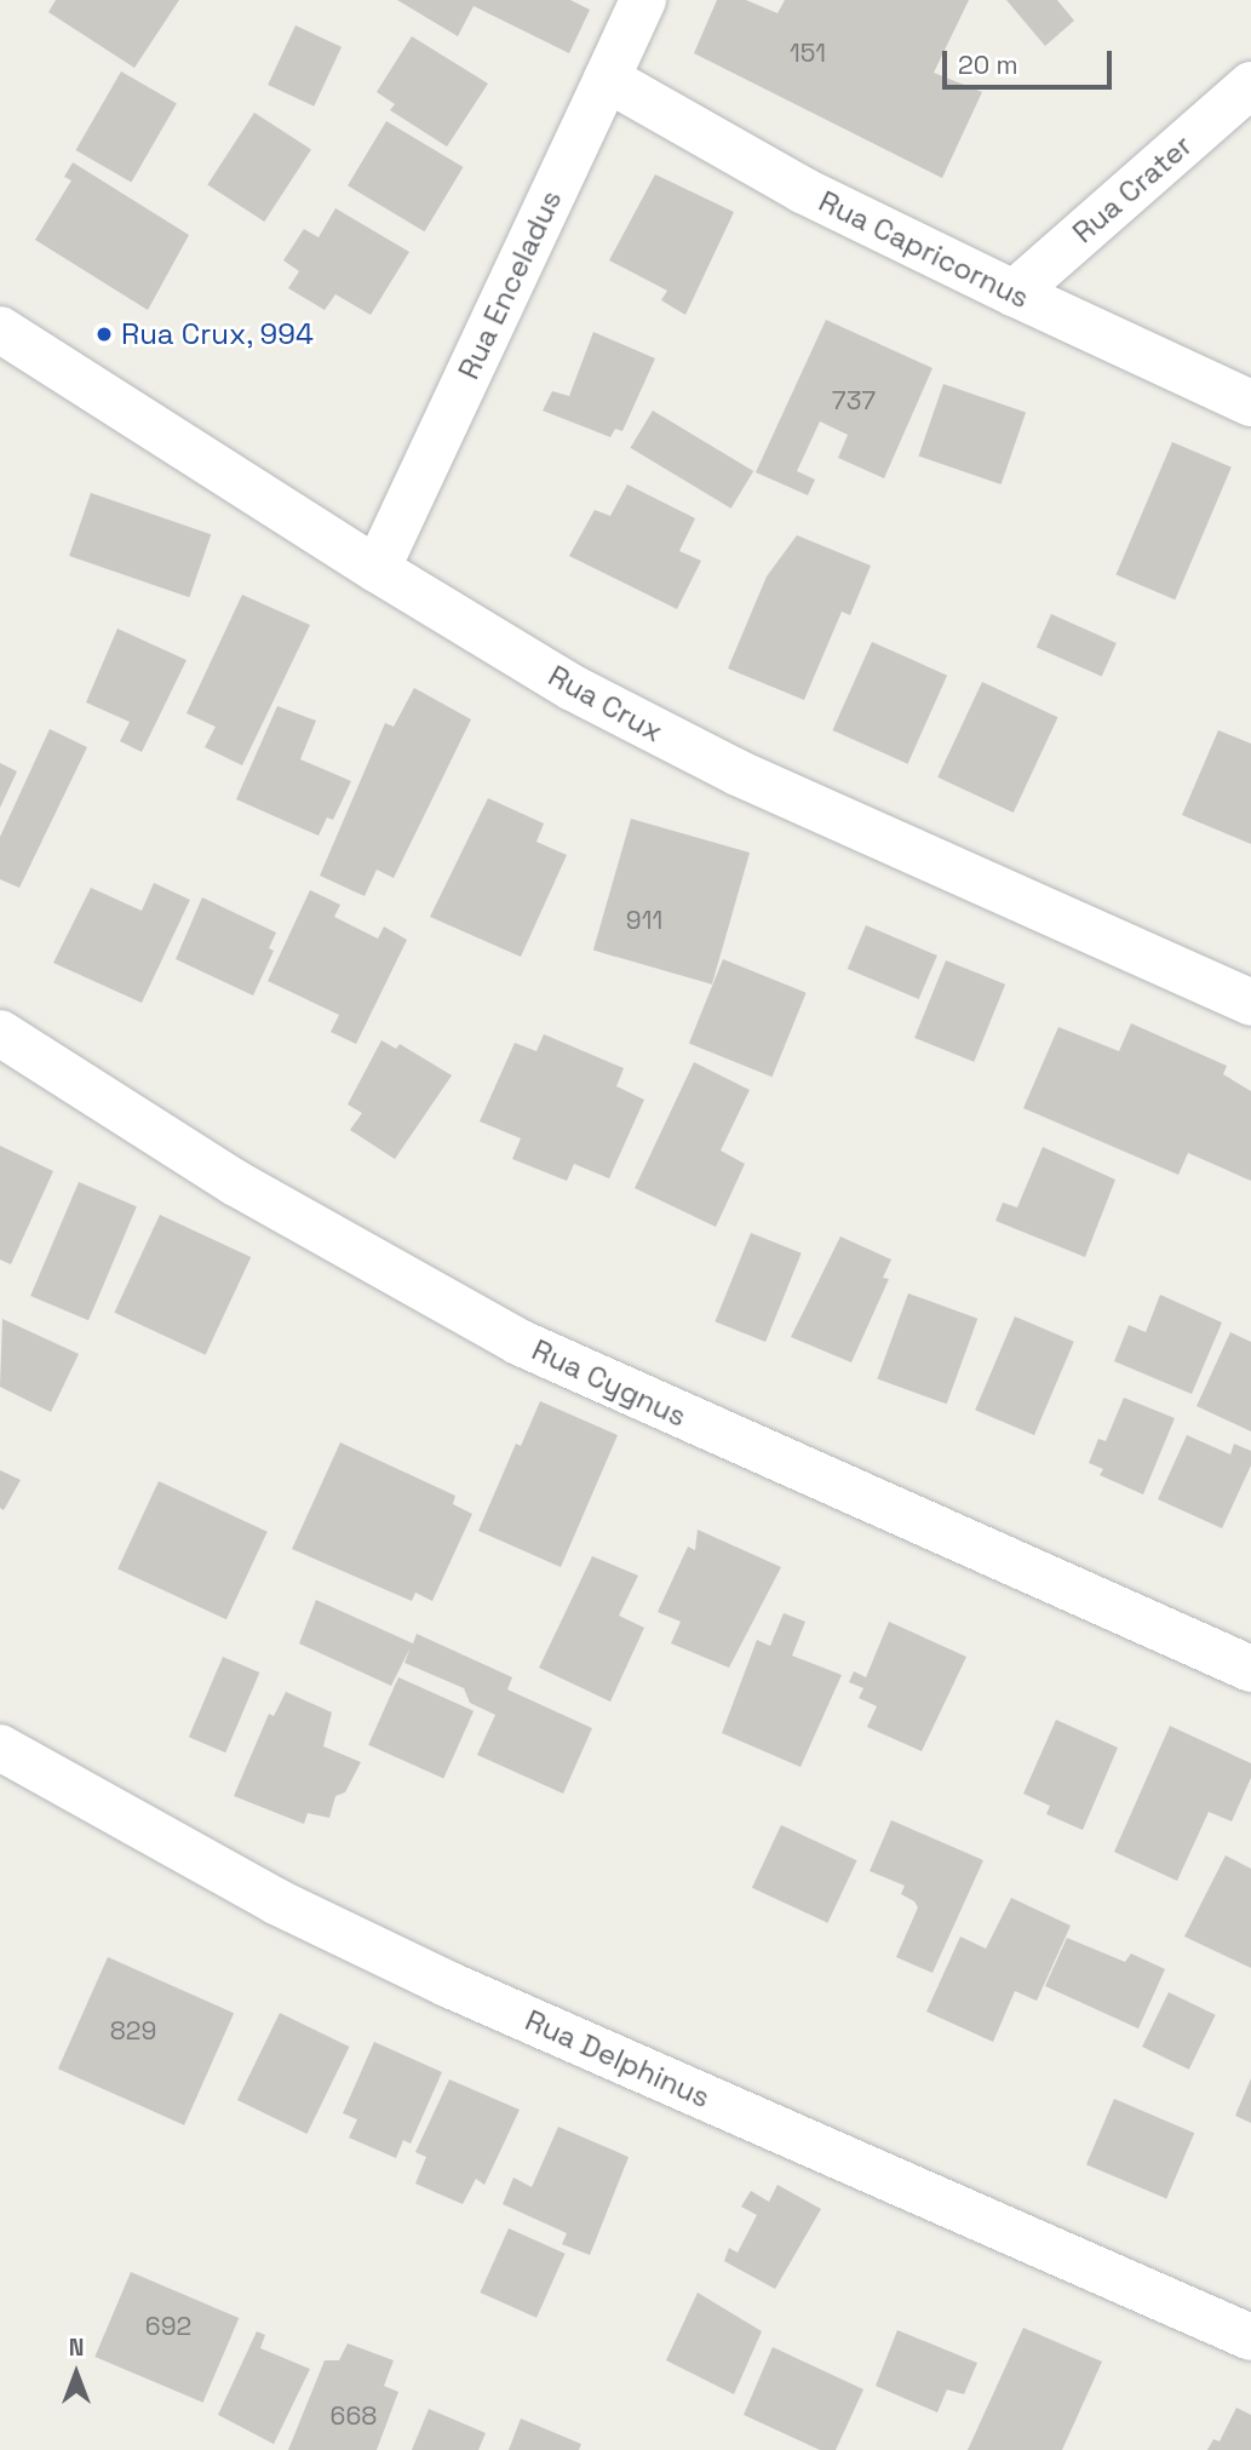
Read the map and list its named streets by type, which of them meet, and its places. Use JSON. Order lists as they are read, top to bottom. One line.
{"streets":{"street":["Rua Crater","Rua Capricornus","Rua Enceladus","Rua Crux","Rua Cygnus","Rua Delphinus"]},"crossings":[["Rua Crater","Rua Capricornus"],["Rua Capricornus","Rua Enceladus"],["Rua Enceladus","Rua Crux"]],"places":["Rua Crux, 994"],"house_numbers":["151","737","911","829","692","668"],"scale_bar":"20 m","north":"top"}
